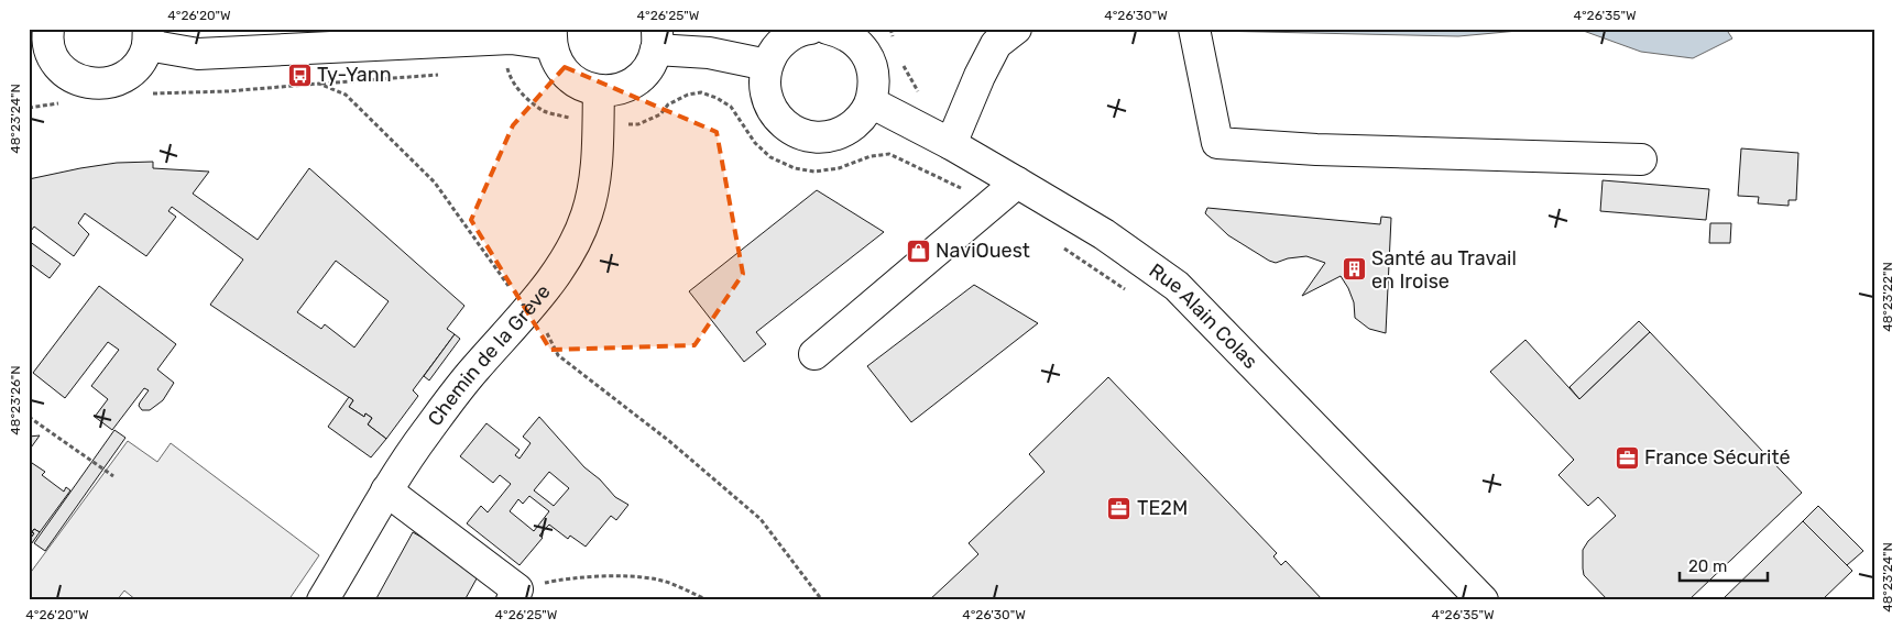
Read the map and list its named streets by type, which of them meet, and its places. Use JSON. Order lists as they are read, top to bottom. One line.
{"streets":{"street":["Rue Alain Colas","Chemin de la Grève"]},"places":{"bus stop":["Ty-Yann"],"shop":["NaviOuest"],"building":["Santé au Travail en Iroise"],"office":["France Sécurité","TE2M"]},"scale_bar":"20 m","coordinates":["4°26'20\"W","4°26'25\"W","4°26'30\"W","4°26'35\"W","48°23'24\"N","48°23'22\"N","48°23'26\"N"]}
